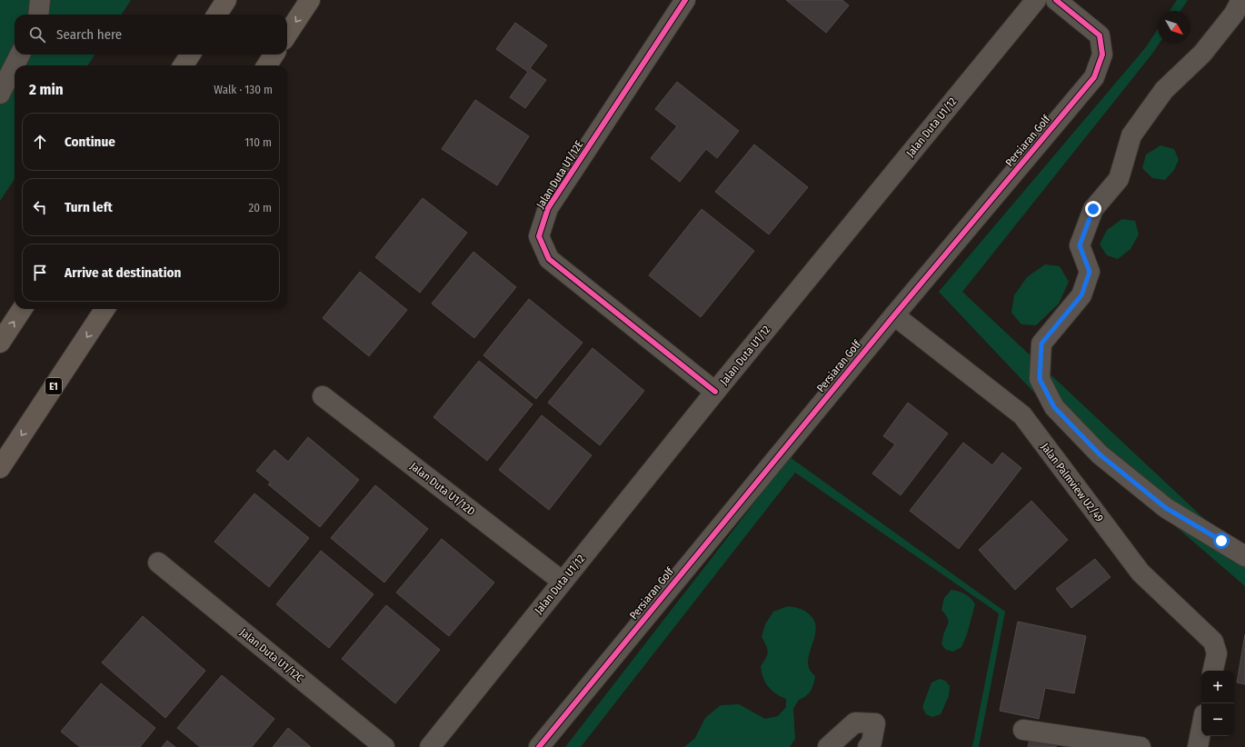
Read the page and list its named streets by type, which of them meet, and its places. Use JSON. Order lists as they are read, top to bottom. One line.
{"streets":{"highway":["E1"],"street":["Jalan Duta U1/12","Persiaran Golf","Jalan Duta U1/12E","Jalan Palmview U2/49","Jalan Duta U1/12D","Jalan Duta U1/12C"]},"crossings":[["Jalan Duta U1/12","Jalan Duta U1/12E"],["Jalan Duta U1/12","Jalan Duta U1/12D"],["Persiaran Golf","Jalan Palmview U2/49"]],"north":"bottom right","page":{"search":"Search here","heading":["2 min","Walk · 130 m"],"list":[["Continue","110 m"],["Turn left","20 m"],"Arrive at destination"],"map_buttons":["+","−"]}}
